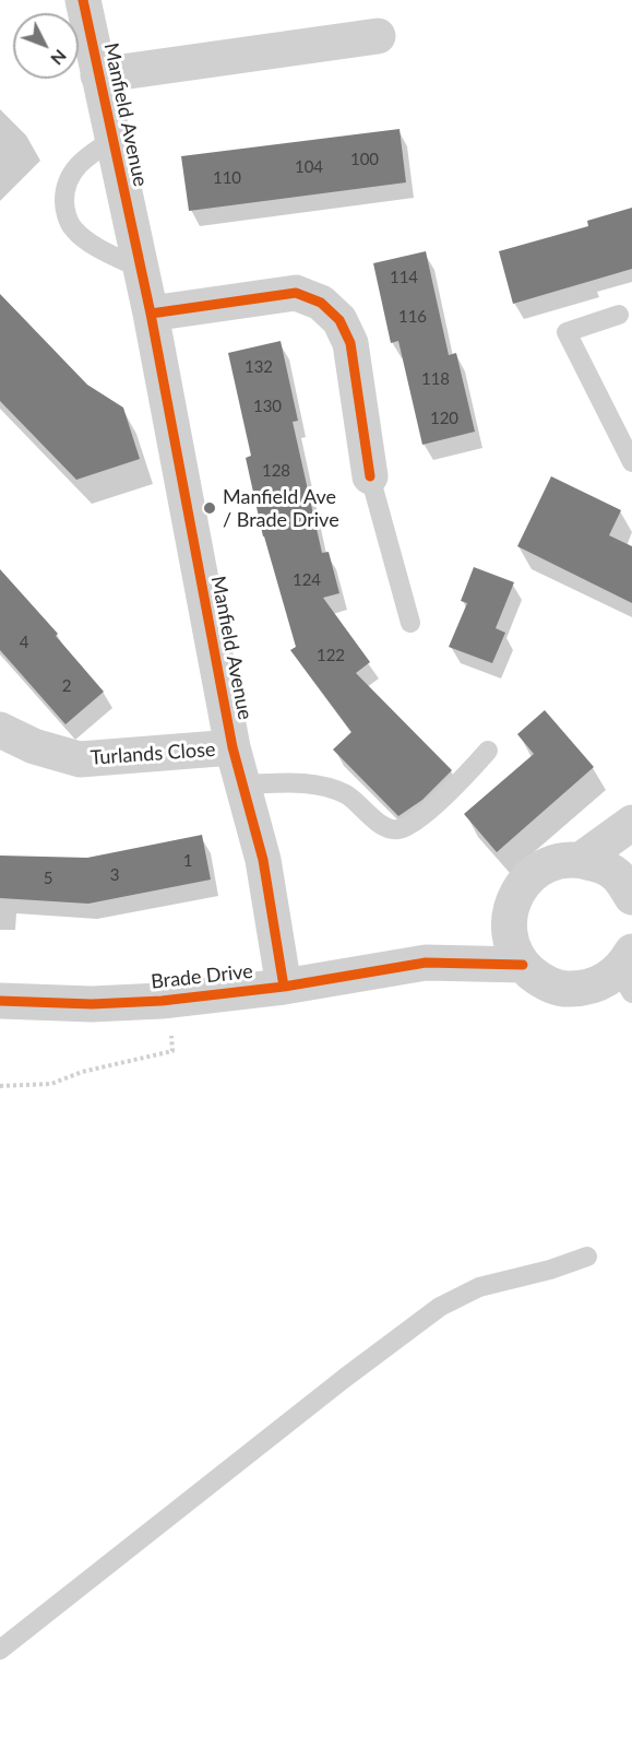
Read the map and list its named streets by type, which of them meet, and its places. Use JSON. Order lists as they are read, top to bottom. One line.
{"streets":{"street":["Manfield Avenue","Turlands Close","Brade Drive"]},"crossings":[["Manfield Avenue","Turlands Close"],["Manfield Avenue","Brade Drive"]],"places":["Manfield Ave / Brade Drive"],"house_numbers":["100","104","110","114","116","132","118","130","120","128","124","4","122","2","1","3","5"],"north":"bottom right"}
